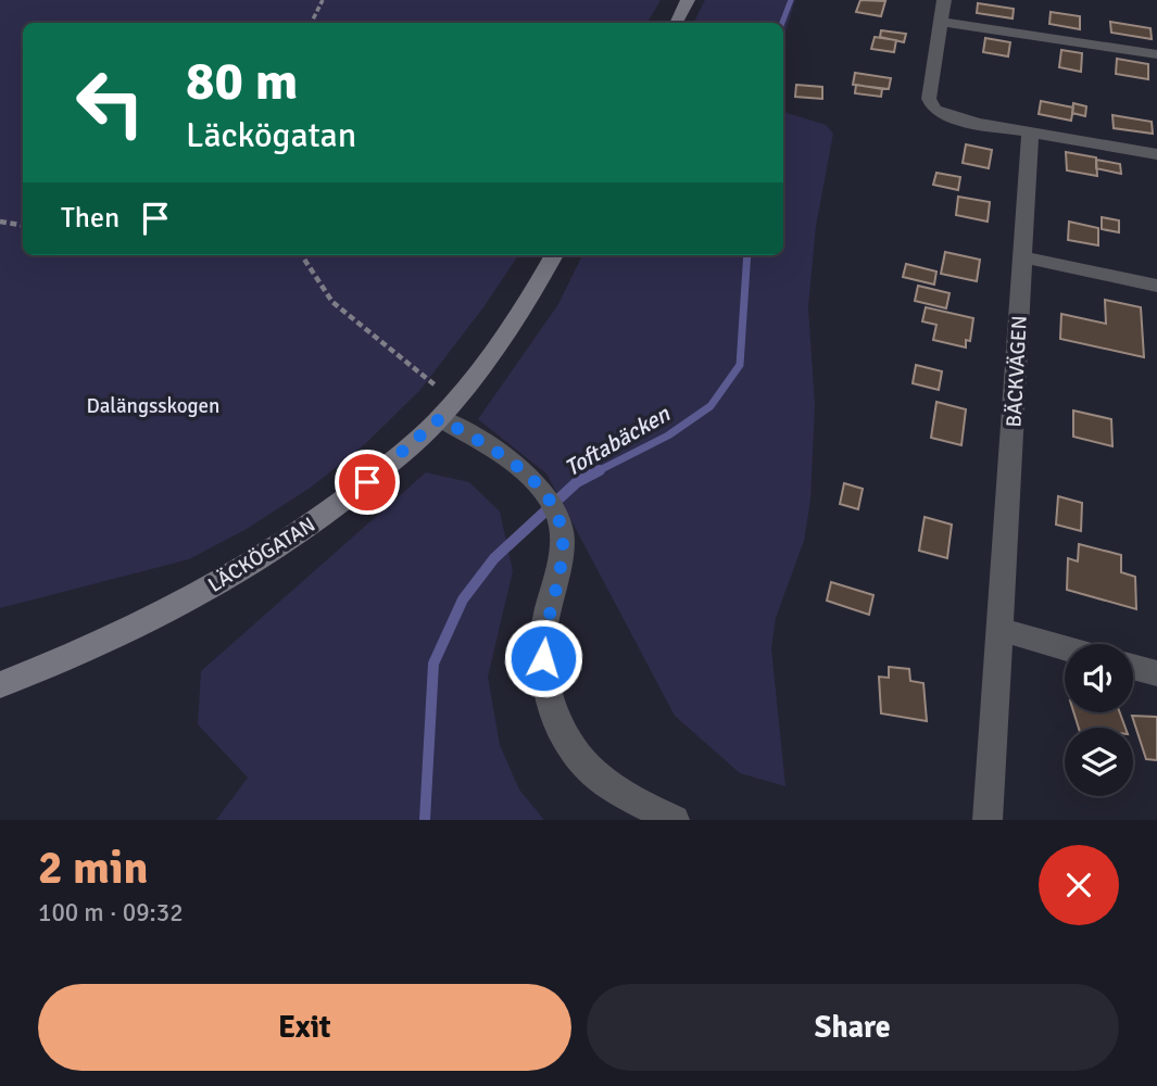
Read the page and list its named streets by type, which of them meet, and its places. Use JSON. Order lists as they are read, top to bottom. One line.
{"streets":{"main road":["LÄCKÖGATAN"],"street":["BÄCKVÄGEN"]},"water":["Toftabäcken"],"parks":["Dalängsskogen"],"page":{"turn":["80 m","Läckögatan"],"then":"Then","heading":["2 min","100 m · 09:32"],"buttons":["Exit","Share"]}}
